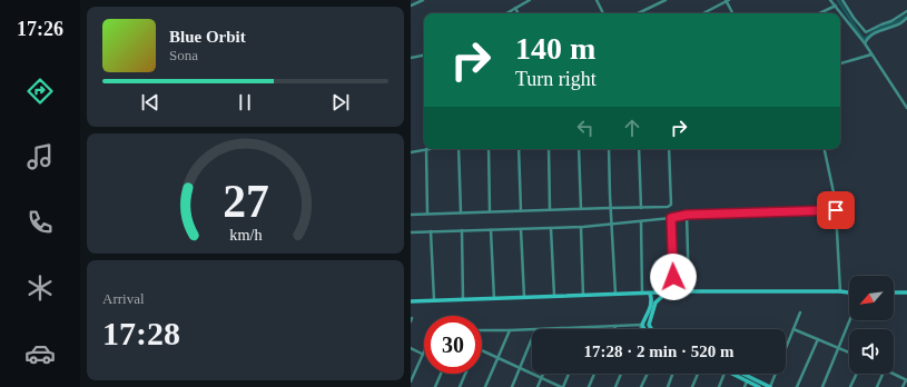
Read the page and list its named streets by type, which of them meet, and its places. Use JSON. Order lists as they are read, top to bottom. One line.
{"north":"bottom left","page":{"tabs":"17:26","turn":["140 m","Turn right"],"song":["Blue Orbit","Sona"],"tile":["Arrival","17:28"],"limit":"30","trip":"17:28 · 2 min · 520 m","gauge":["27","km/h"]}}
